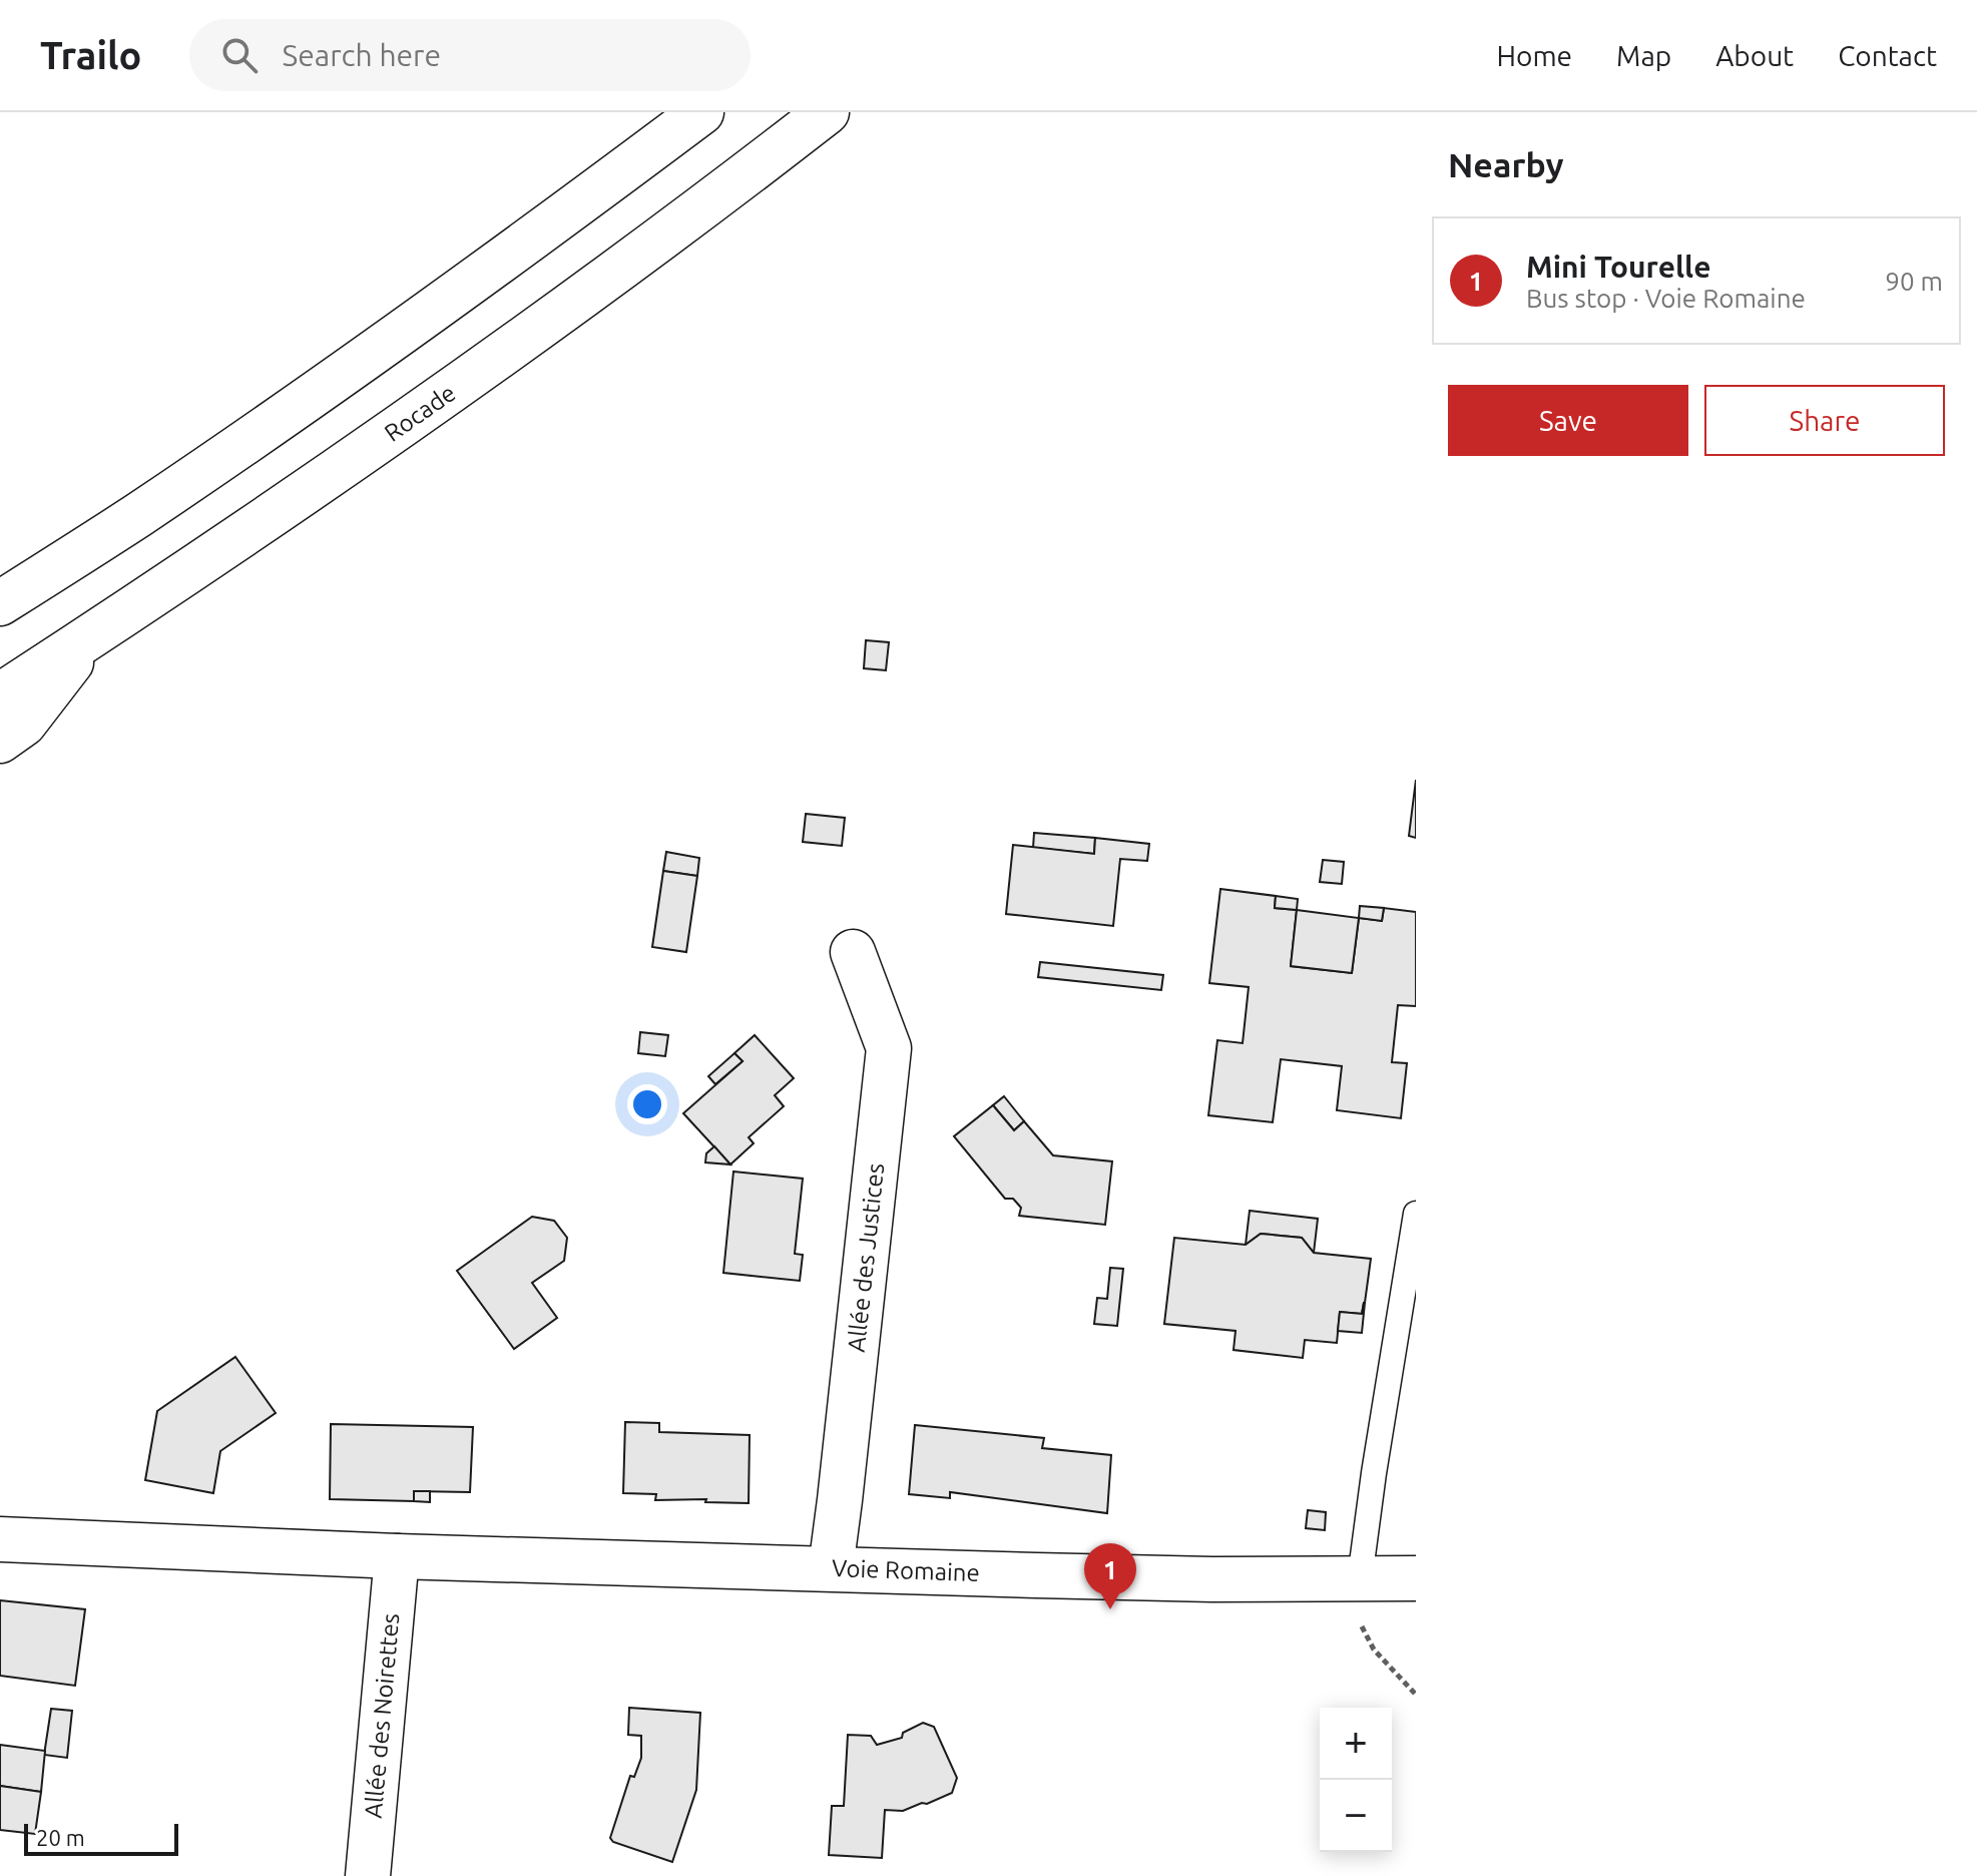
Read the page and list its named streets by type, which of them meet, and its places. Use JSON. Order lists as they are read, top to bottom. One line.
{"streets":{"main road":["Rocade","Allée des Justices","Voie Romaine","Allée des Noirettes"]},"crossings":[["Allée des Justices","Voie Romaine"],["Voie Romaine","Allée des Noirettes"]],"scale_bar":"20 m","page":{"header":"Trailo","search":"Search here","nav":["Home","Map","About","Contact"],"heading":"Nearby","list":[{"mark":"1","name":"Mini Tourelle","note":"Bus stop · Voie Romaine","value":"90 m"}],"buttons":["Save","Share"],"pins":"1","map_buttons":["+","−"],"scale":"20 m"}}
